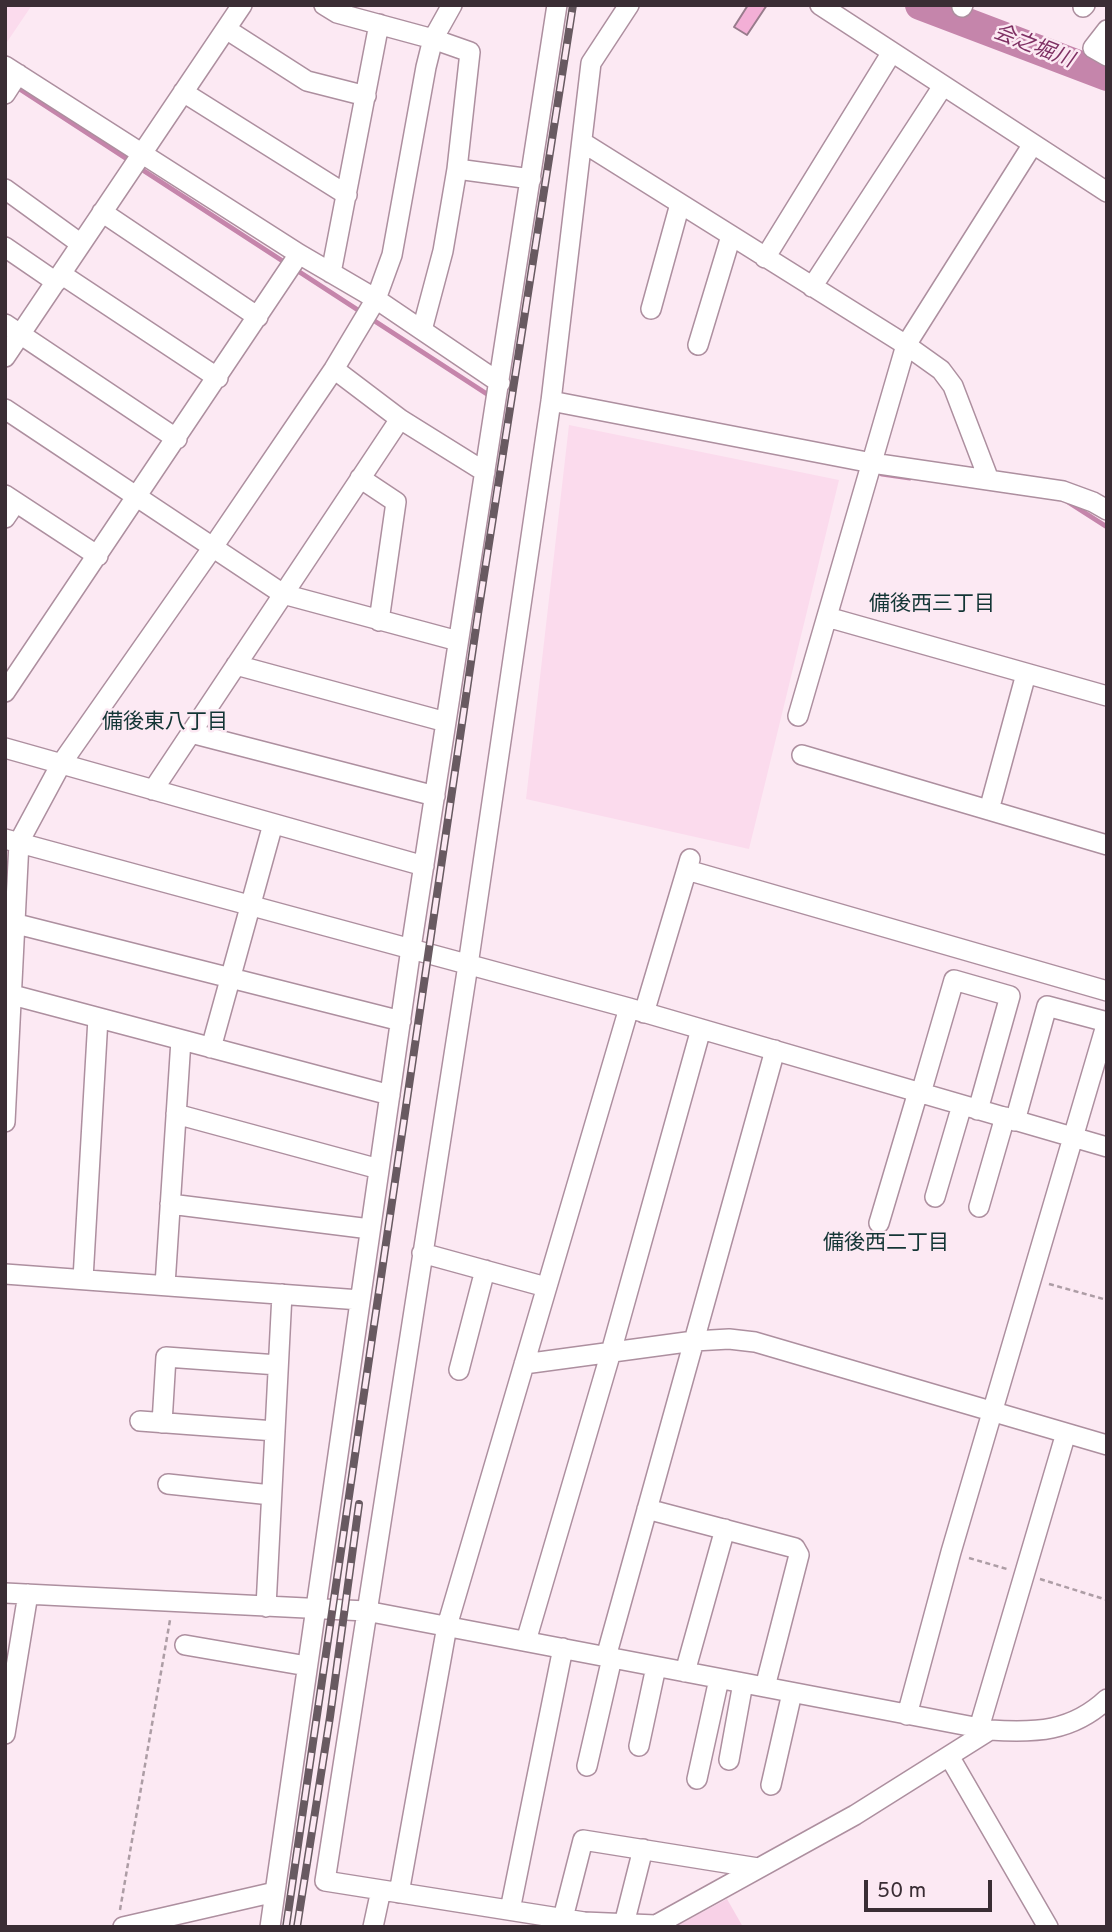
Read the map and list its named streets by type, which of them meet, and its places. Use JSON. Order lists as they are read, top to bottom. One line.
{"districts":["備後西三丁目","備後東八丁目","備後西二丁目"],"water":["会之堀川"],"scale_bar":"50 m"}
